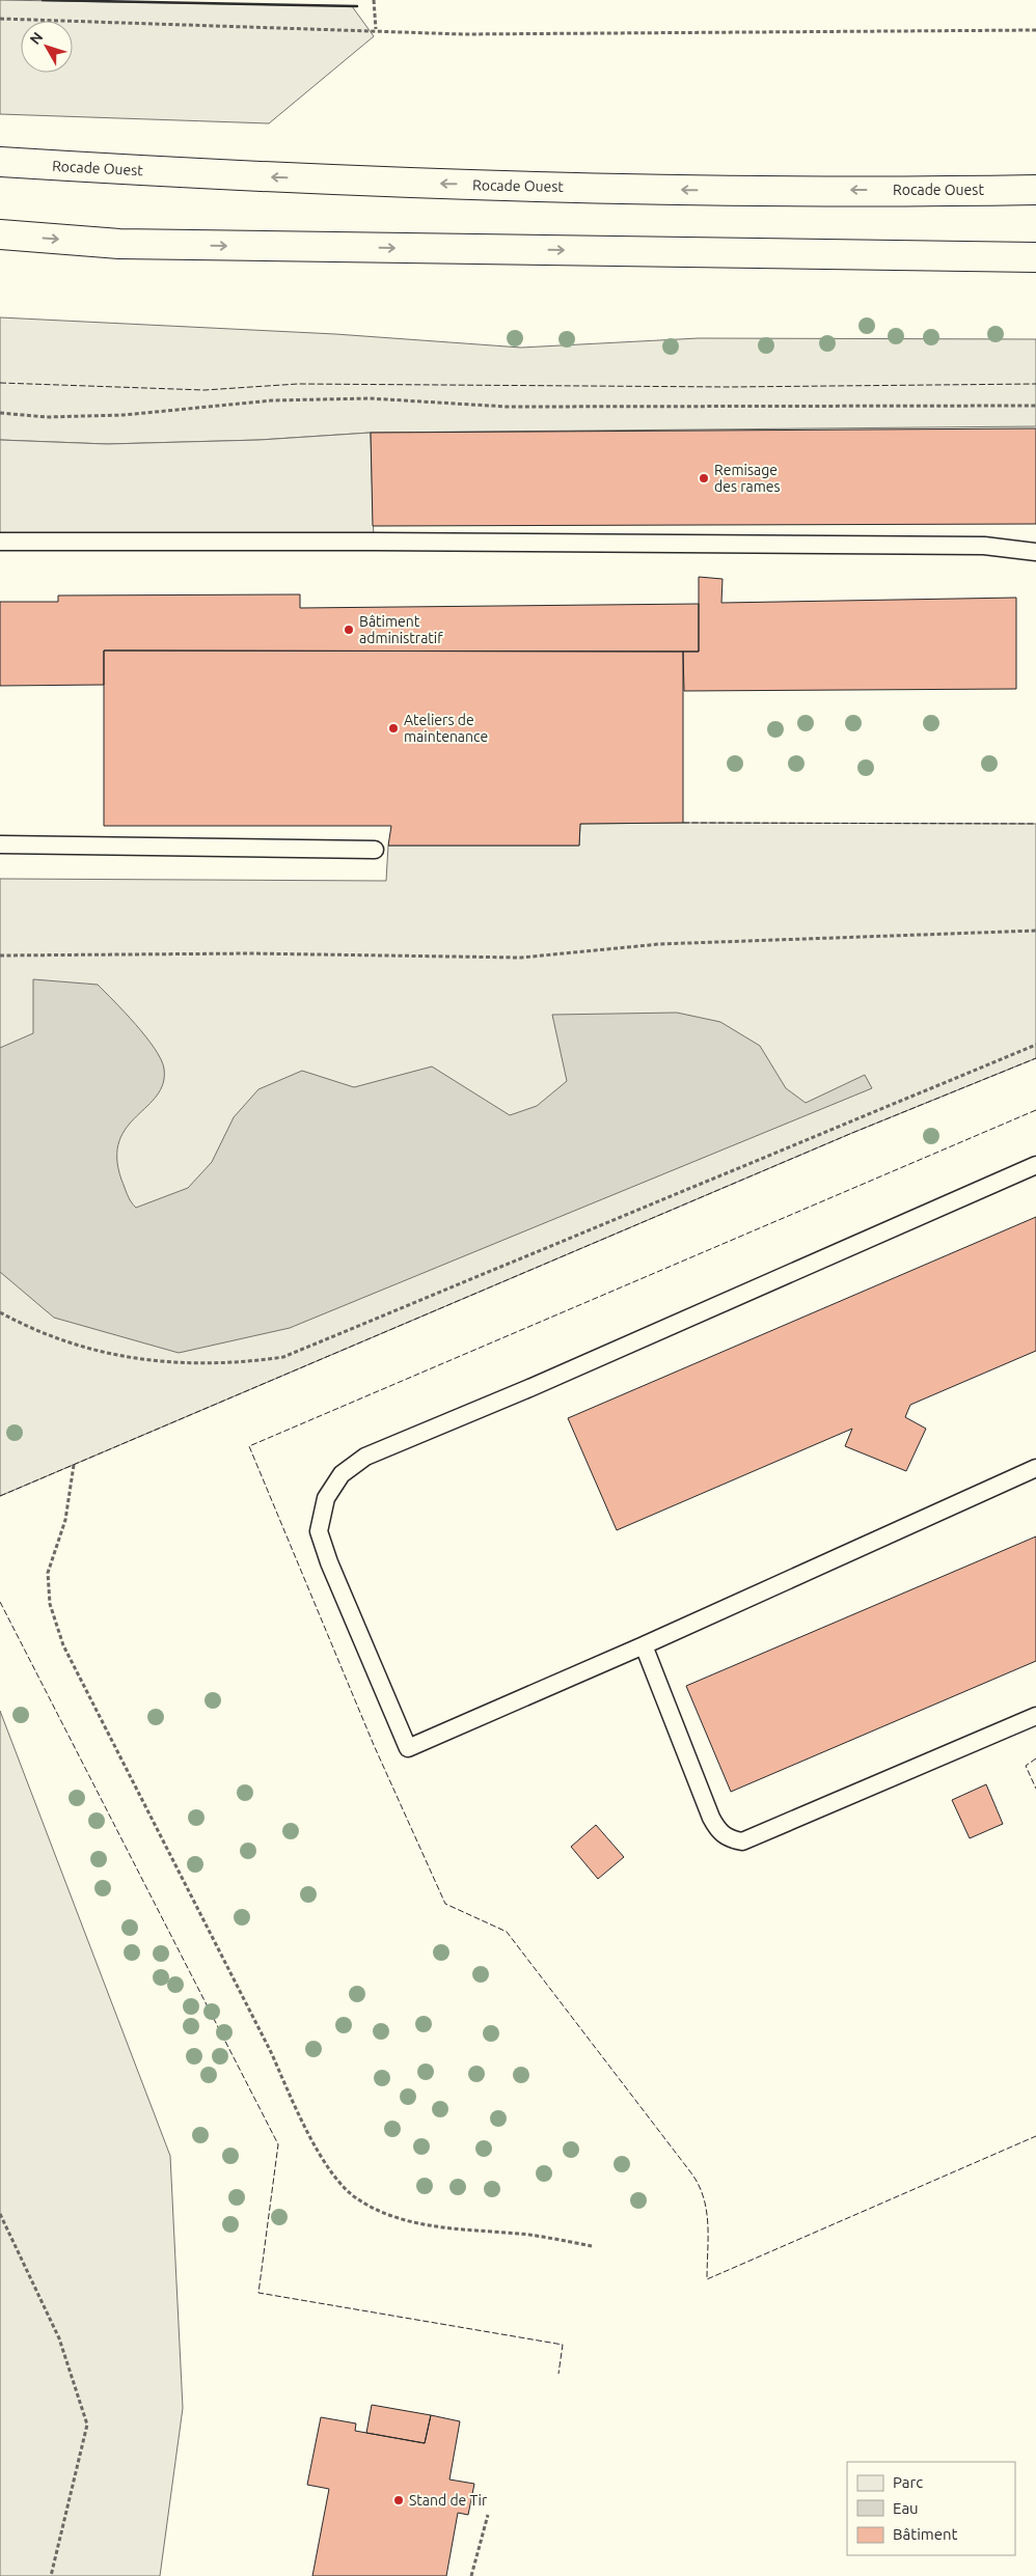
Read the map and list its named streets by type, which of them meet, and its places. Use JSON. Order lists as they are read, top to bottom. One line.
{"streets":{"highway":["Rocade Ouest"]},"places":["Remisage des rames","Bâtiment administratif","Ateliers de maintenance","Stand de Tir"],"legend":["Parc","Eau","Bâtiment"],"north":"top left"}
